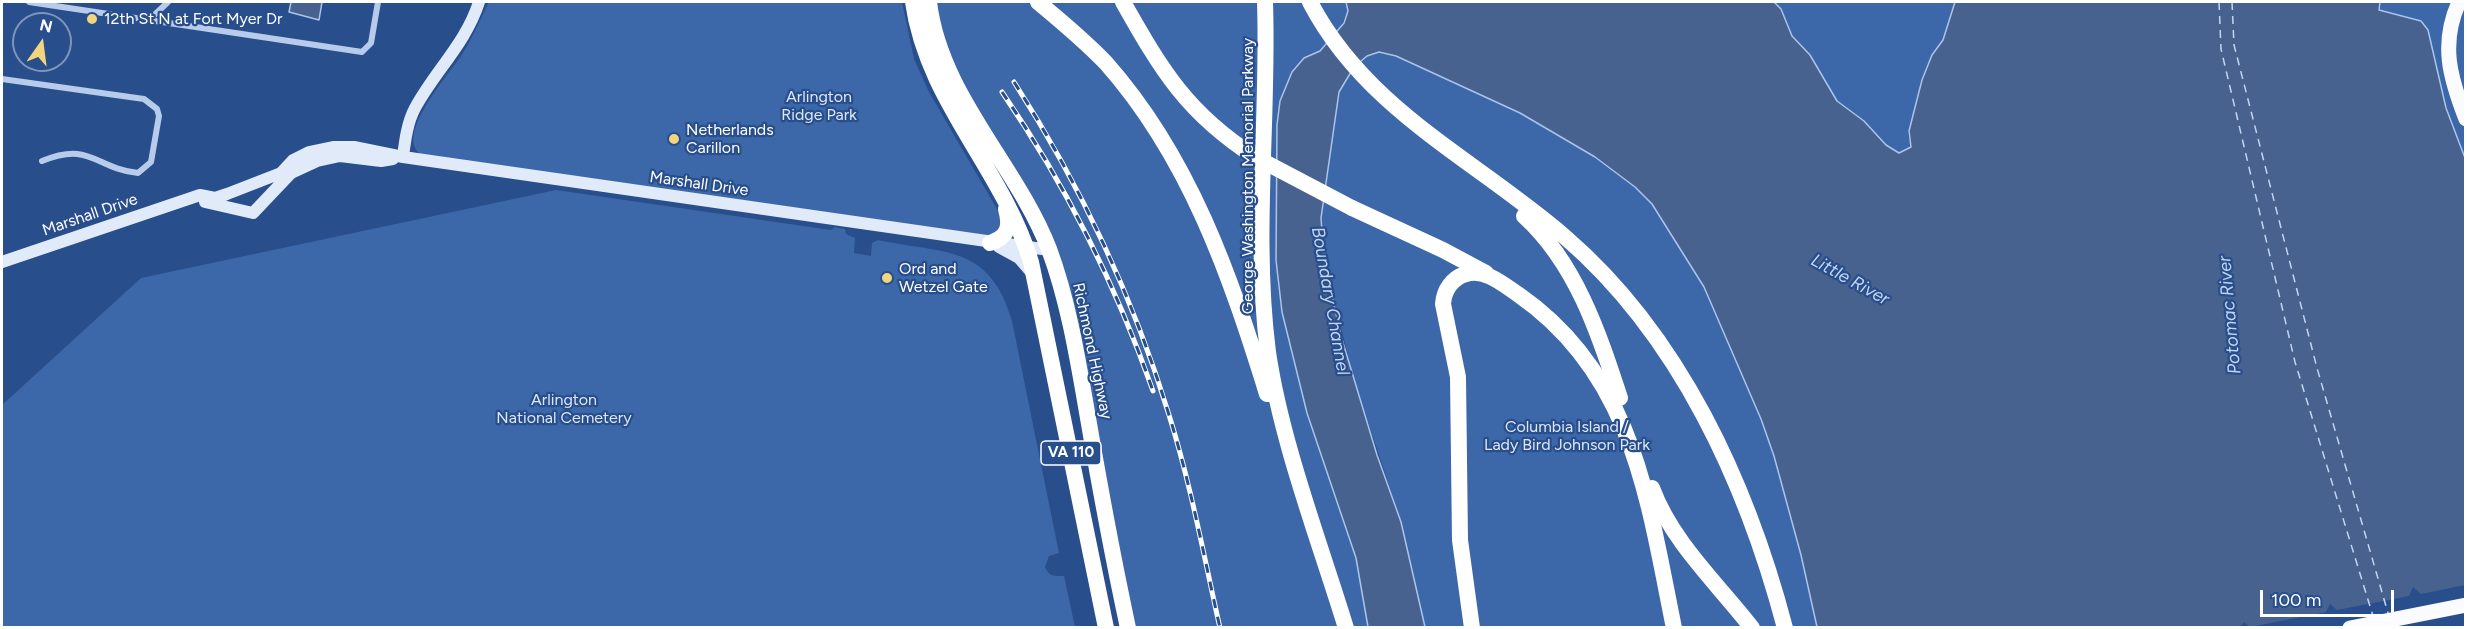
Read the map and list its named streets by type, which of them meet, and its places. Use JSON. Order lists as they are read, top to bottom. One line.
{"streets":{"highway":["George Washington Memorial Parkway","Richmond Highway","VA 110"],"street":["Marshall Drive"]},"crossings":[["Marshall Drive","Richmond Highway"],["Marshall Drive","VA 110"]],"water":["Little River","Boundary Channel","Potomac River"],"parks":["Arlington Ridge Park","Arlington National Cemetery","Columbia Island / Lady Bird Johnson Park"],"places":["12th St N at Fort Myer Dr","Netherlands Carillon","Ord and Wetzel Gate"],"scale_bar":"100 m","north":"top"}
